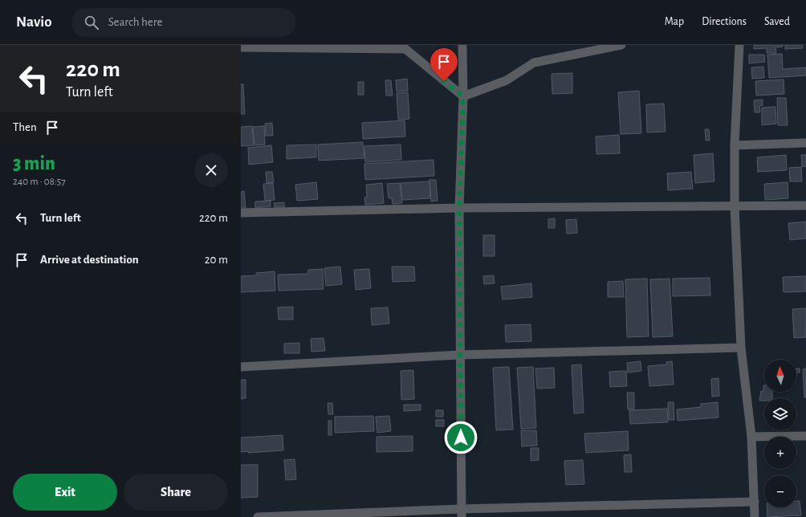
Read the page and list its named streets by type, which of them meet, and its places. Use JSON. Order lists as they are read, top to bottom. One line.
{"north":"top","page":{"header":"Navio","search":"Search here","nav":["Map","Directions","Saved"],"turn":["220 m","Turn left"],"then":"Then","heading":["3 min","240 m · 08:57"],"list":[{"name":"Turn left","value":"220 m"},{"name":"Arrive at destination","value":"20 m"}],"map_buttons":["+","−"],"buttons":["Exit","Share"]}}
